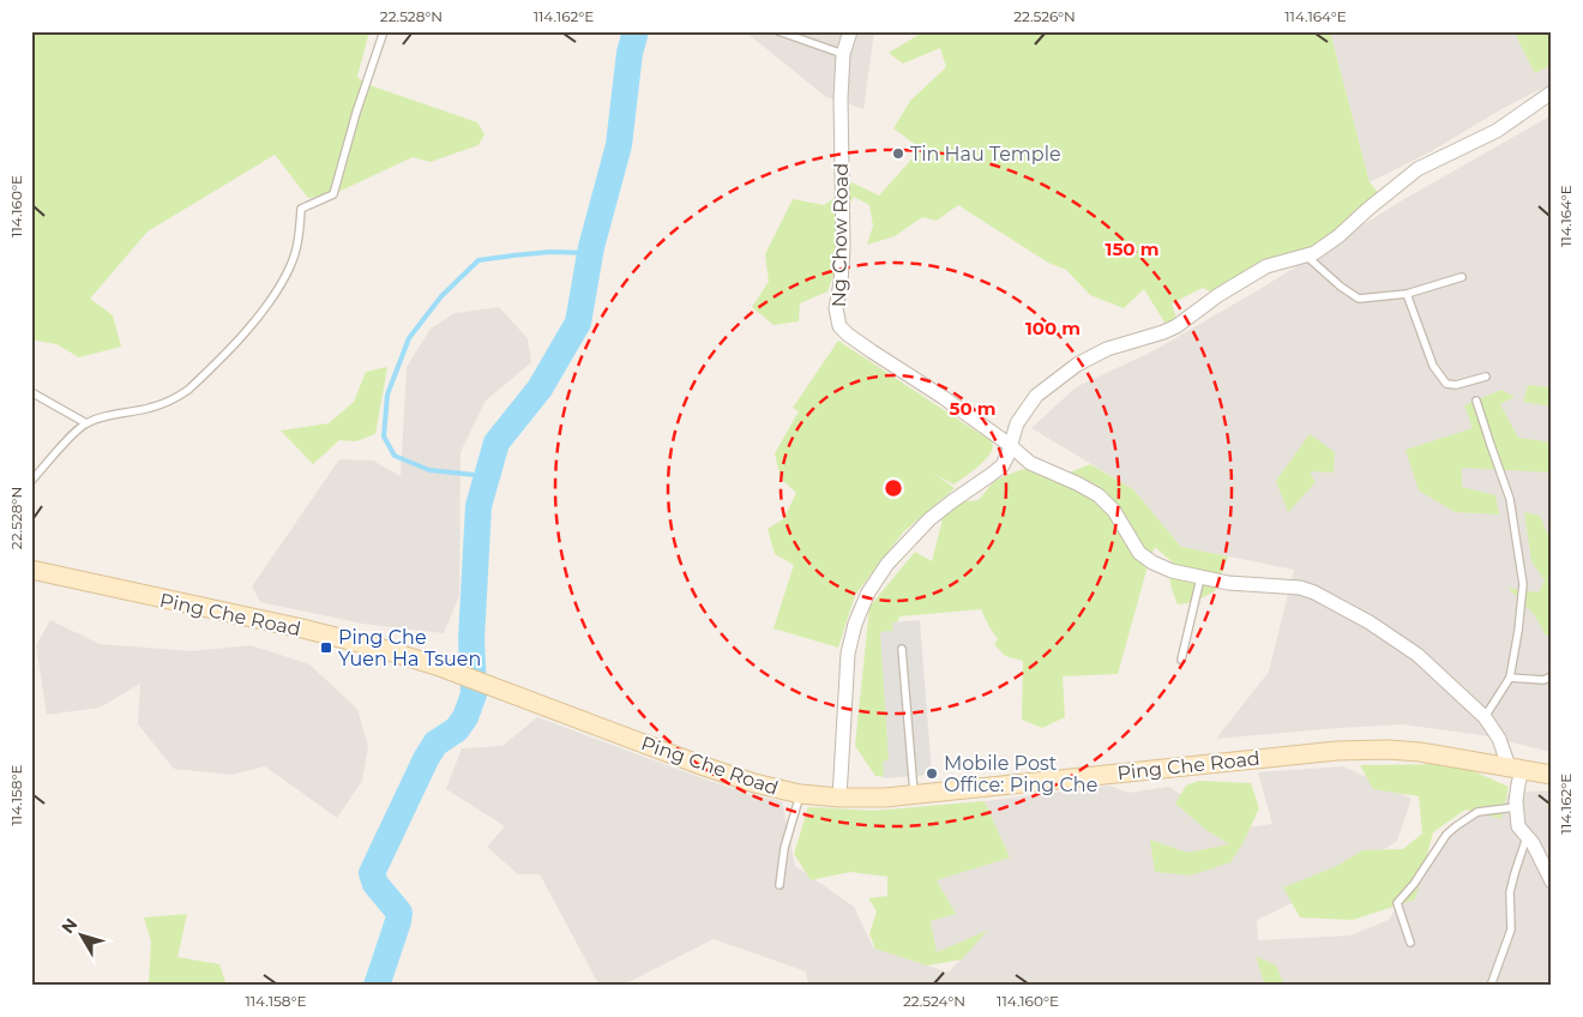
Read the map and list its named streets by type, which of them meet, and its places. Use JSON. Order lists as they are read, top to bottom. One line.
{"streets":{"street":["Ng Chow Road","Ping Che Road"]},"crossings":[["Ng Chow Road","Ping Che Road"]],"places":{"other":["Tin Hau Temple","Mobile Post Office: Ping Che"],"transit":["Ping Che Yuen Ha Tsuen"]},"north":"top left","coordinates":["22.528°N","114.162°E","22.526°N","114.164°E","114.160°E","114.158°E","22.524°N"],"rings":["150 m","100 m","50 m"]}
